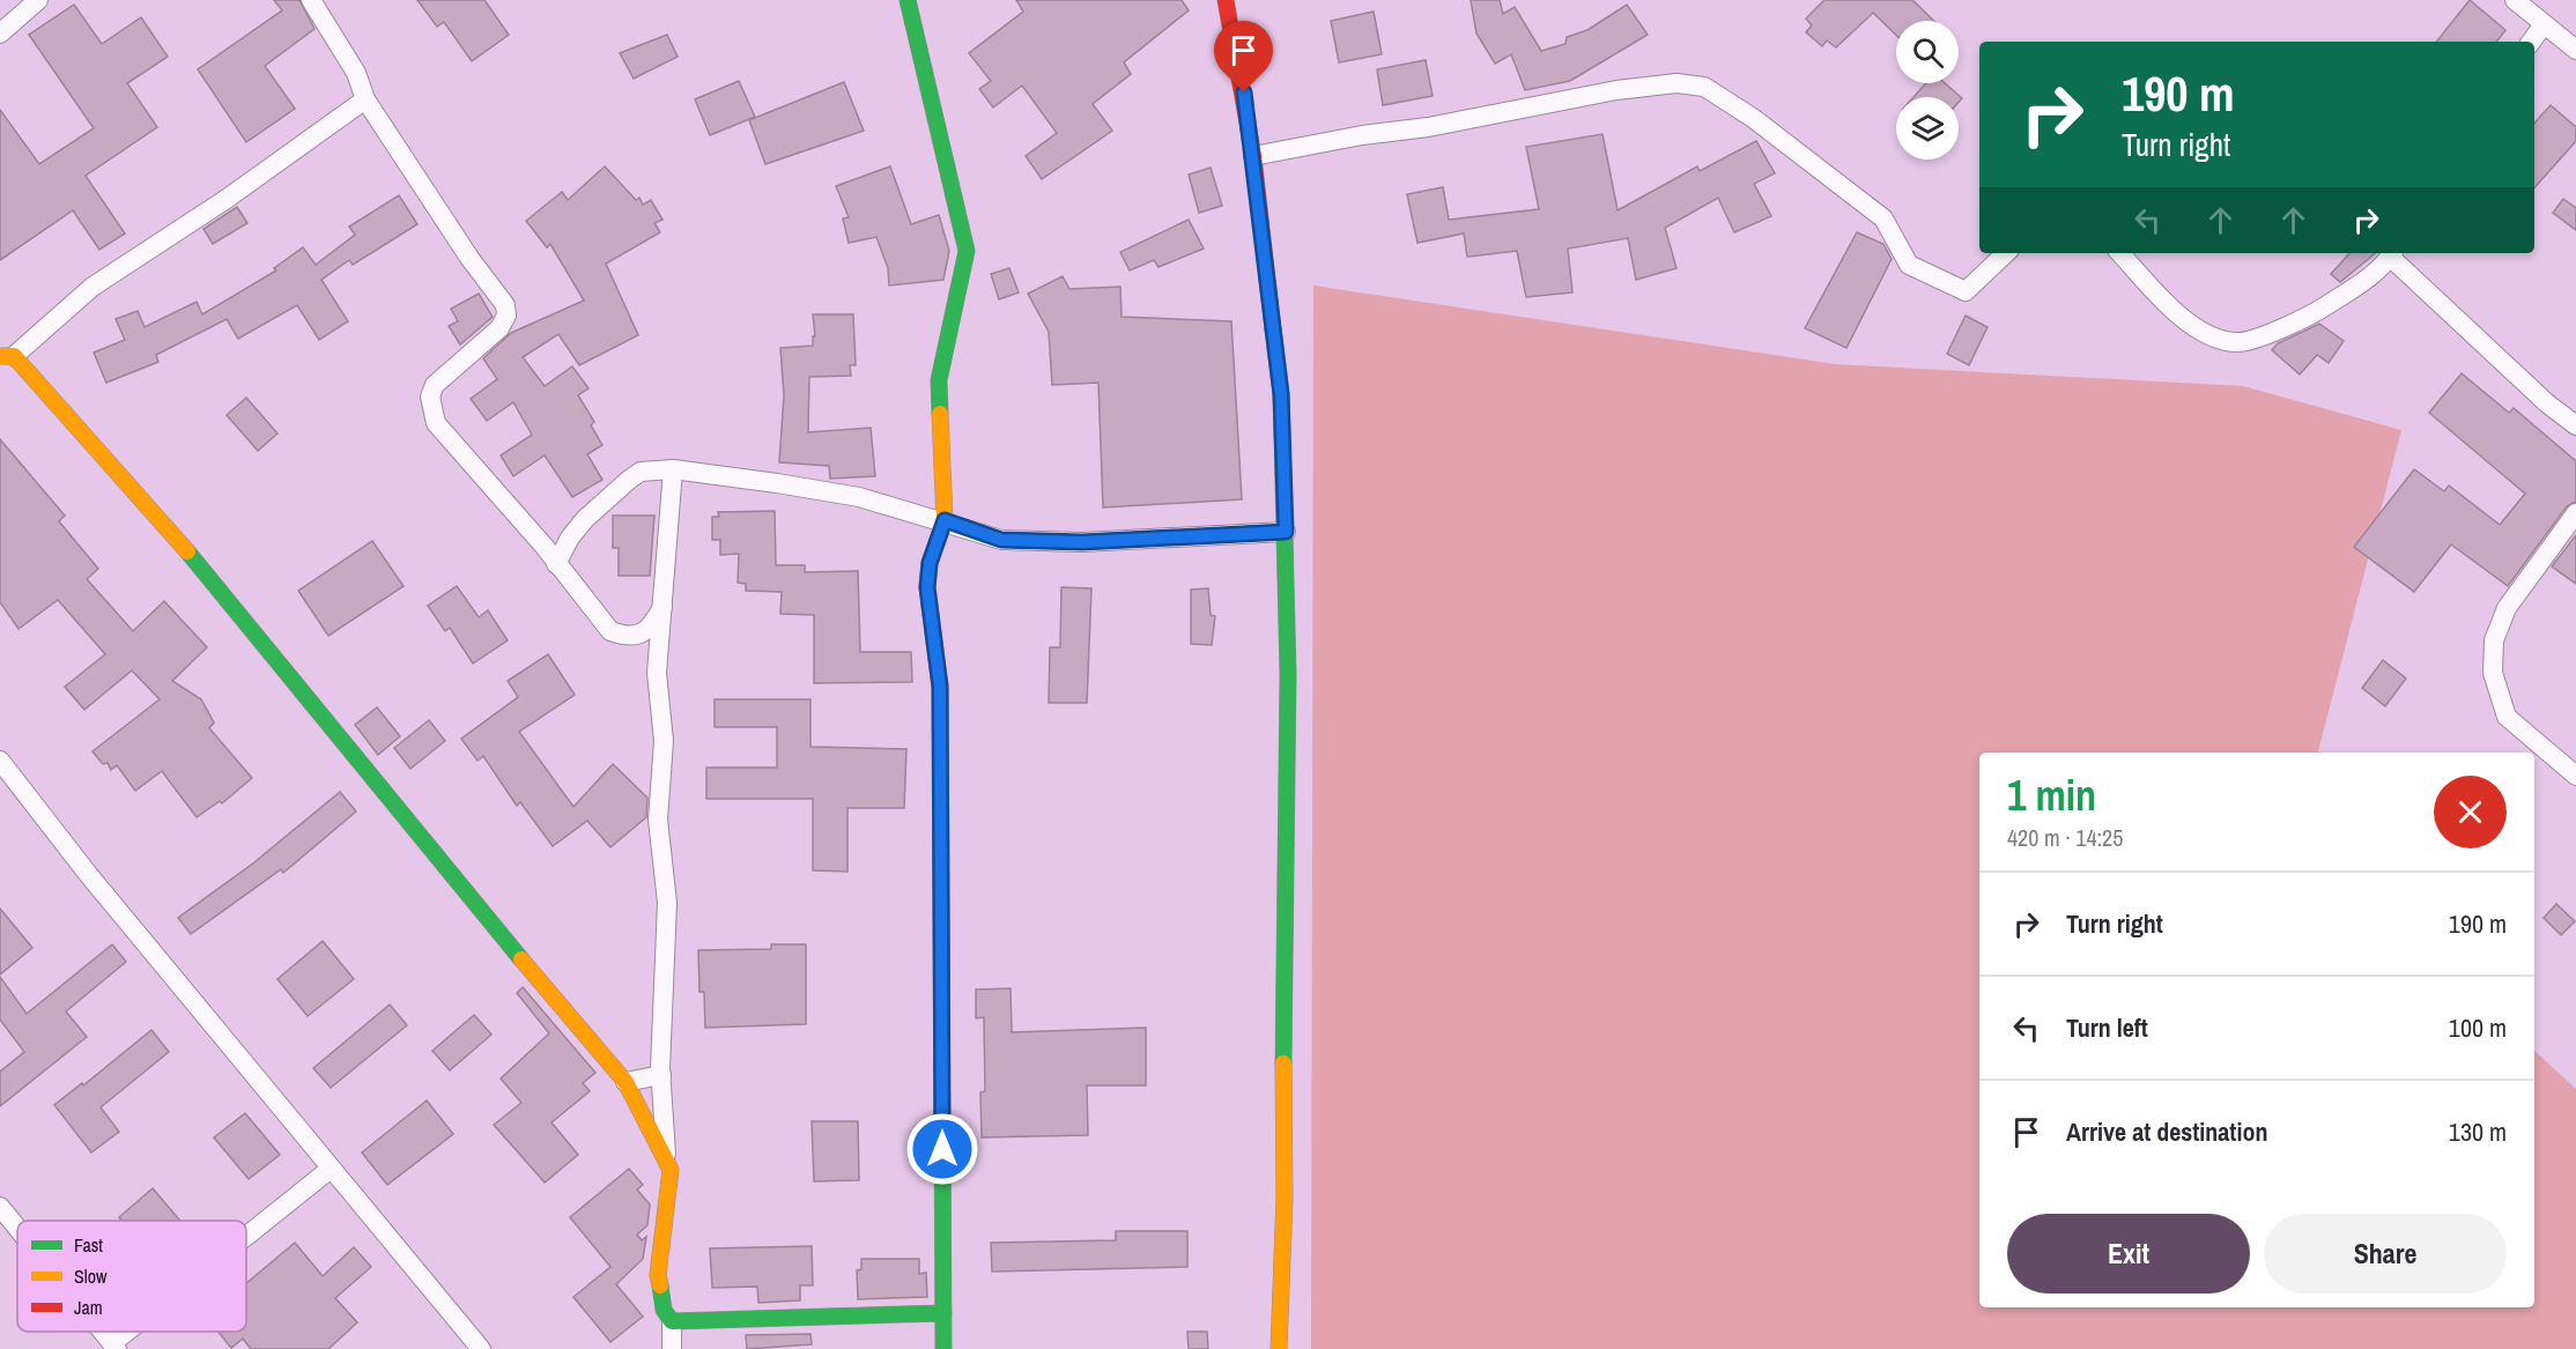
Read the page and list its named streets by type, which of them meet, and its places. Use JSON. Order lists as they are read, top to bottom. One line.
{"legend":["Fast","Slow","Jam"],"page":{"turn":["190 m","Turn right"],"heading":["1 min","420 m · 14:25"],"list":[{"name":"Turn right","value":"190 m"},{"name":"Turn left","value":"100 m"},{"name":"Arrive at destination","value":"130 m"}],"buttons":["Exit","Share"]}}
